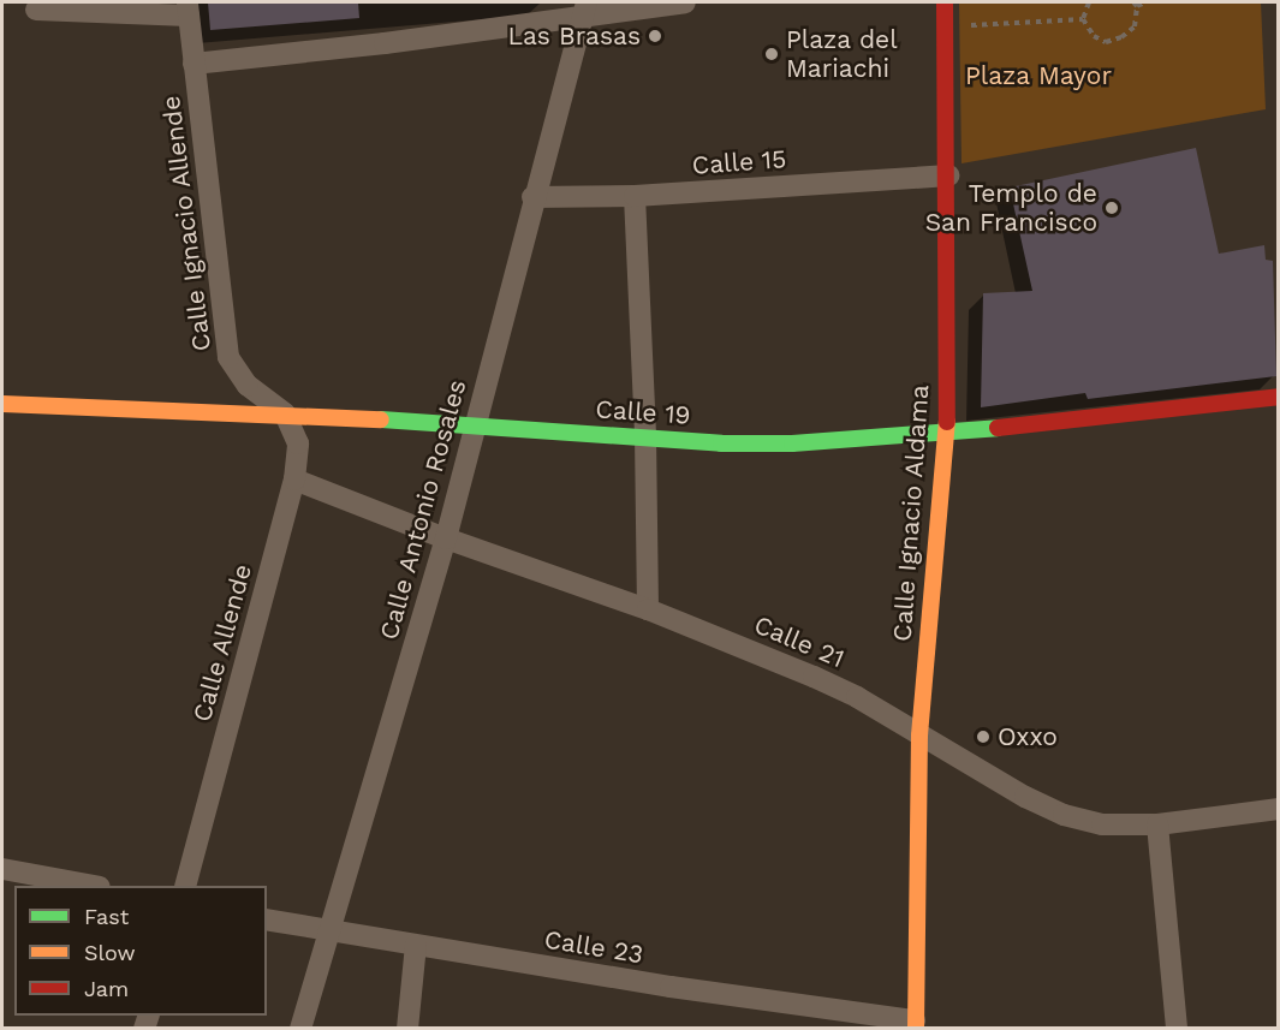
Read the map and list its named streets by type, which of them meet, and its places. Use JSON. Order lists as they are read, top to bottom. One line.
{"streets":{"street":["Calle 15","Calle Ignacio Allende","Calle 19","Calle Antonio Rosales","Calle Ignacio Aldama","Calle 21","Calle Allende","Calle 23"]},"crossings":[["Calle 15","Calle Antonio Rosales"],["Calle 15","Calle Ignacio Aldama"],["Calle Ignacio Allende","Calle 19"],["Calle Ignacio Allende","Calle Allende"],["Calle 19","Calle Antonio Rosales"],["Calle 19","Calle Ignacio Aldama"],["Calle 19","Calle Allende"],["Calle Antonio Rosales","Calle 21"],["Calle Antonio Rosales","Calle 23"],["Calle Ignacio Aldama","Calle 21"],["Calle Ignacio Aldama","Calle 23"],["Calle 21","Calle Allende"]],"parks":["Plaza Mayor"],"places":["Las Brasas","Plaza del Mariachi","Templo de San Francisco","Oxxo"],"legend":["Fast","Slow","Jam"]}
